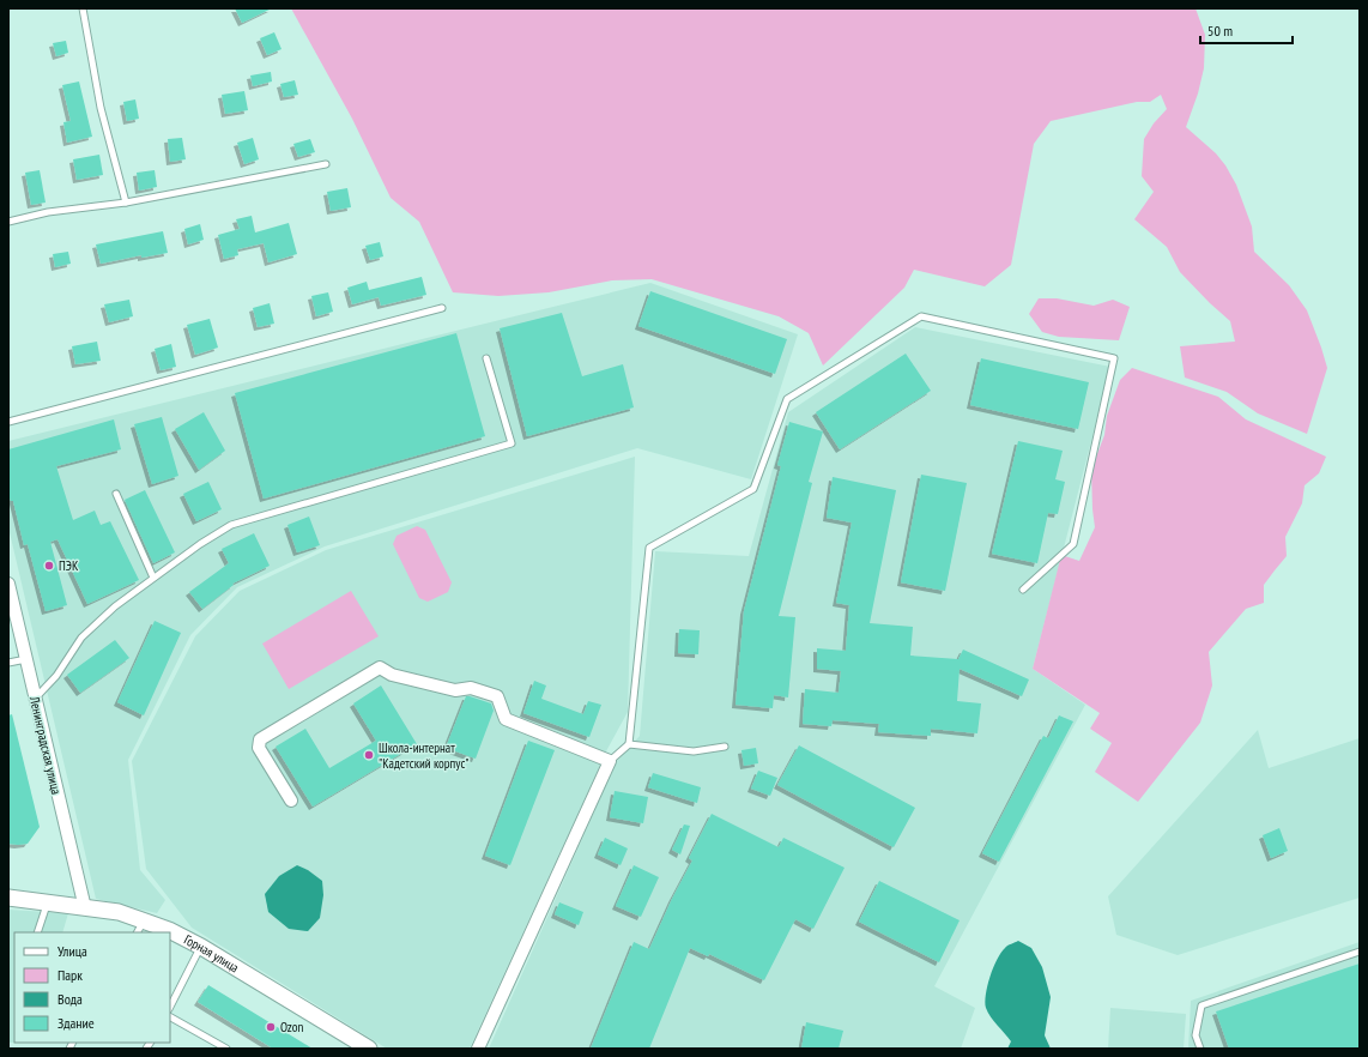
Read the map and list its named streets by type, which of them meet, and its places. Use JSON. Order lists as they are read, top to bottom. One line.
{"streets":{"street":["Ленинградская улица","Горная улица"]},"crossings":[["Ленинградская улица","Горная улица"]],"places":["ПЭК","Школа-интернат \"Кадетский корпус\"","Ozon"],"legend":["Улица","Парк","Вода","Здание"],"scale_bar":"50 m"}
